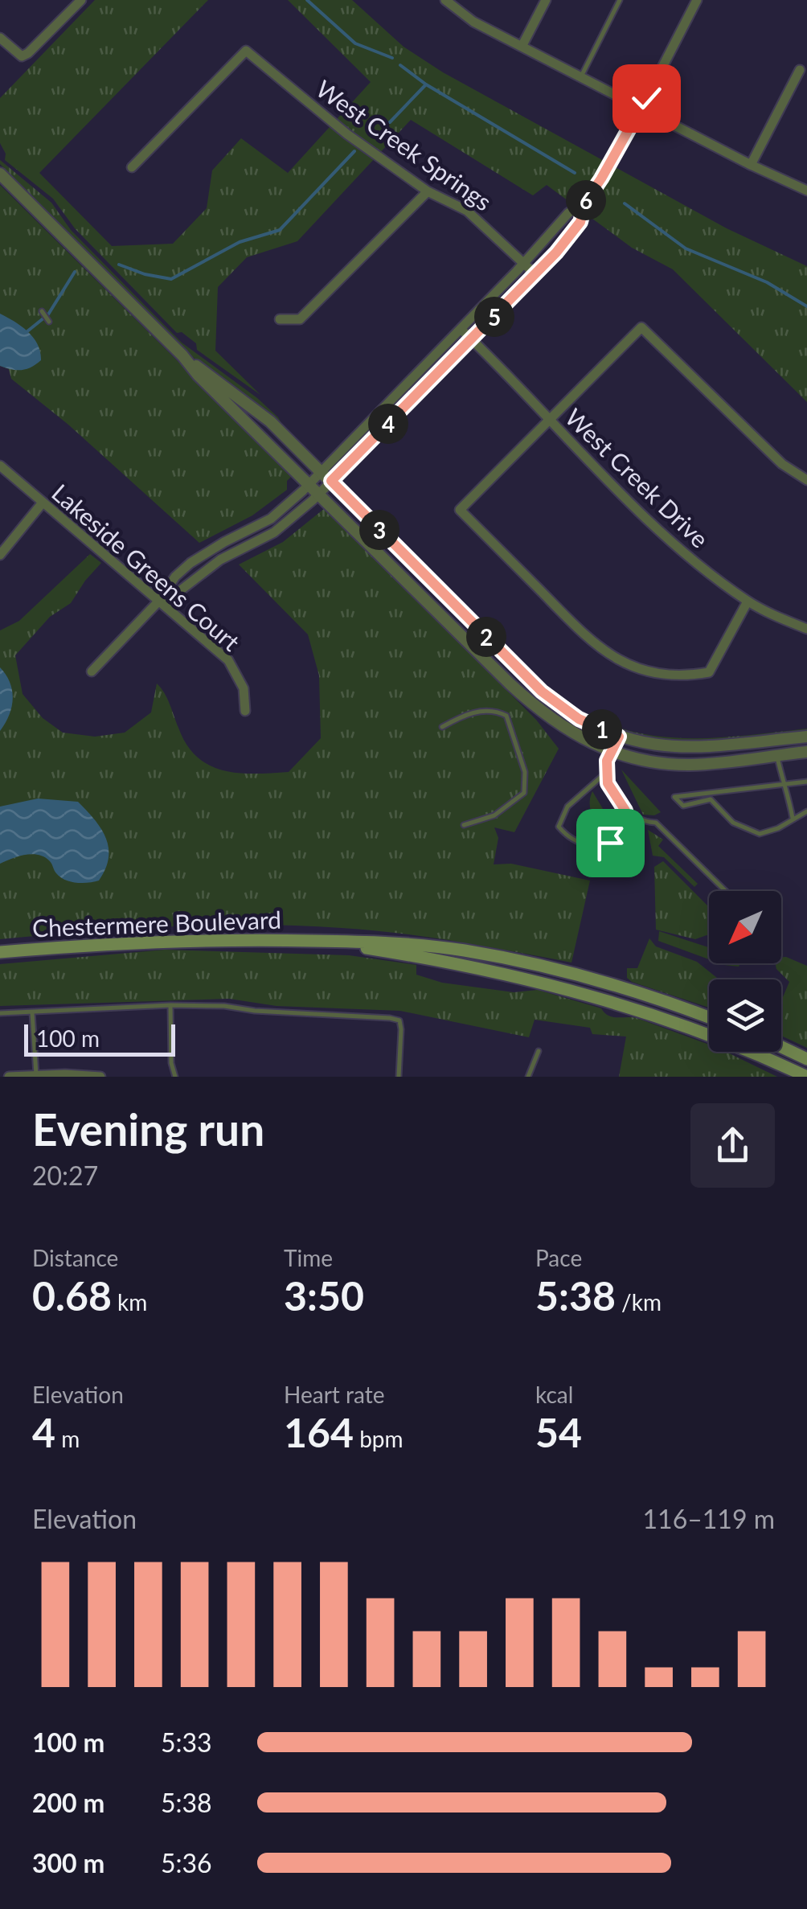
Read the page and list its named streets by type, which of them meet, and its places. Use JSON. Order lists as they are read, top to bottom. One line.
{"streets":{"main road":["Chestermere Boulevard"],"street":["West Creek Springs","West Creek Drive","Lakeside Greens Court"]},"scale_bar":"100 m","north":"bottom left","page":{"pins":["6","5","4","3","2","1"],"scale":"100 m","heading":["Evening run","20:27"],"stats":[["Distance","0.68 km"],["Time","3:50"],["Pace","5:38 /km"],["Elevation","4 m"],["Heart rate","164 bpm"],["kcal","54"]],"chart":["Elevation","116–119 m"],"list":[{"name":"100 m","note":"5:33"},{"name":"200 m","note":"5:38"},{"name":"300 m","note":"5:36"}]}}
